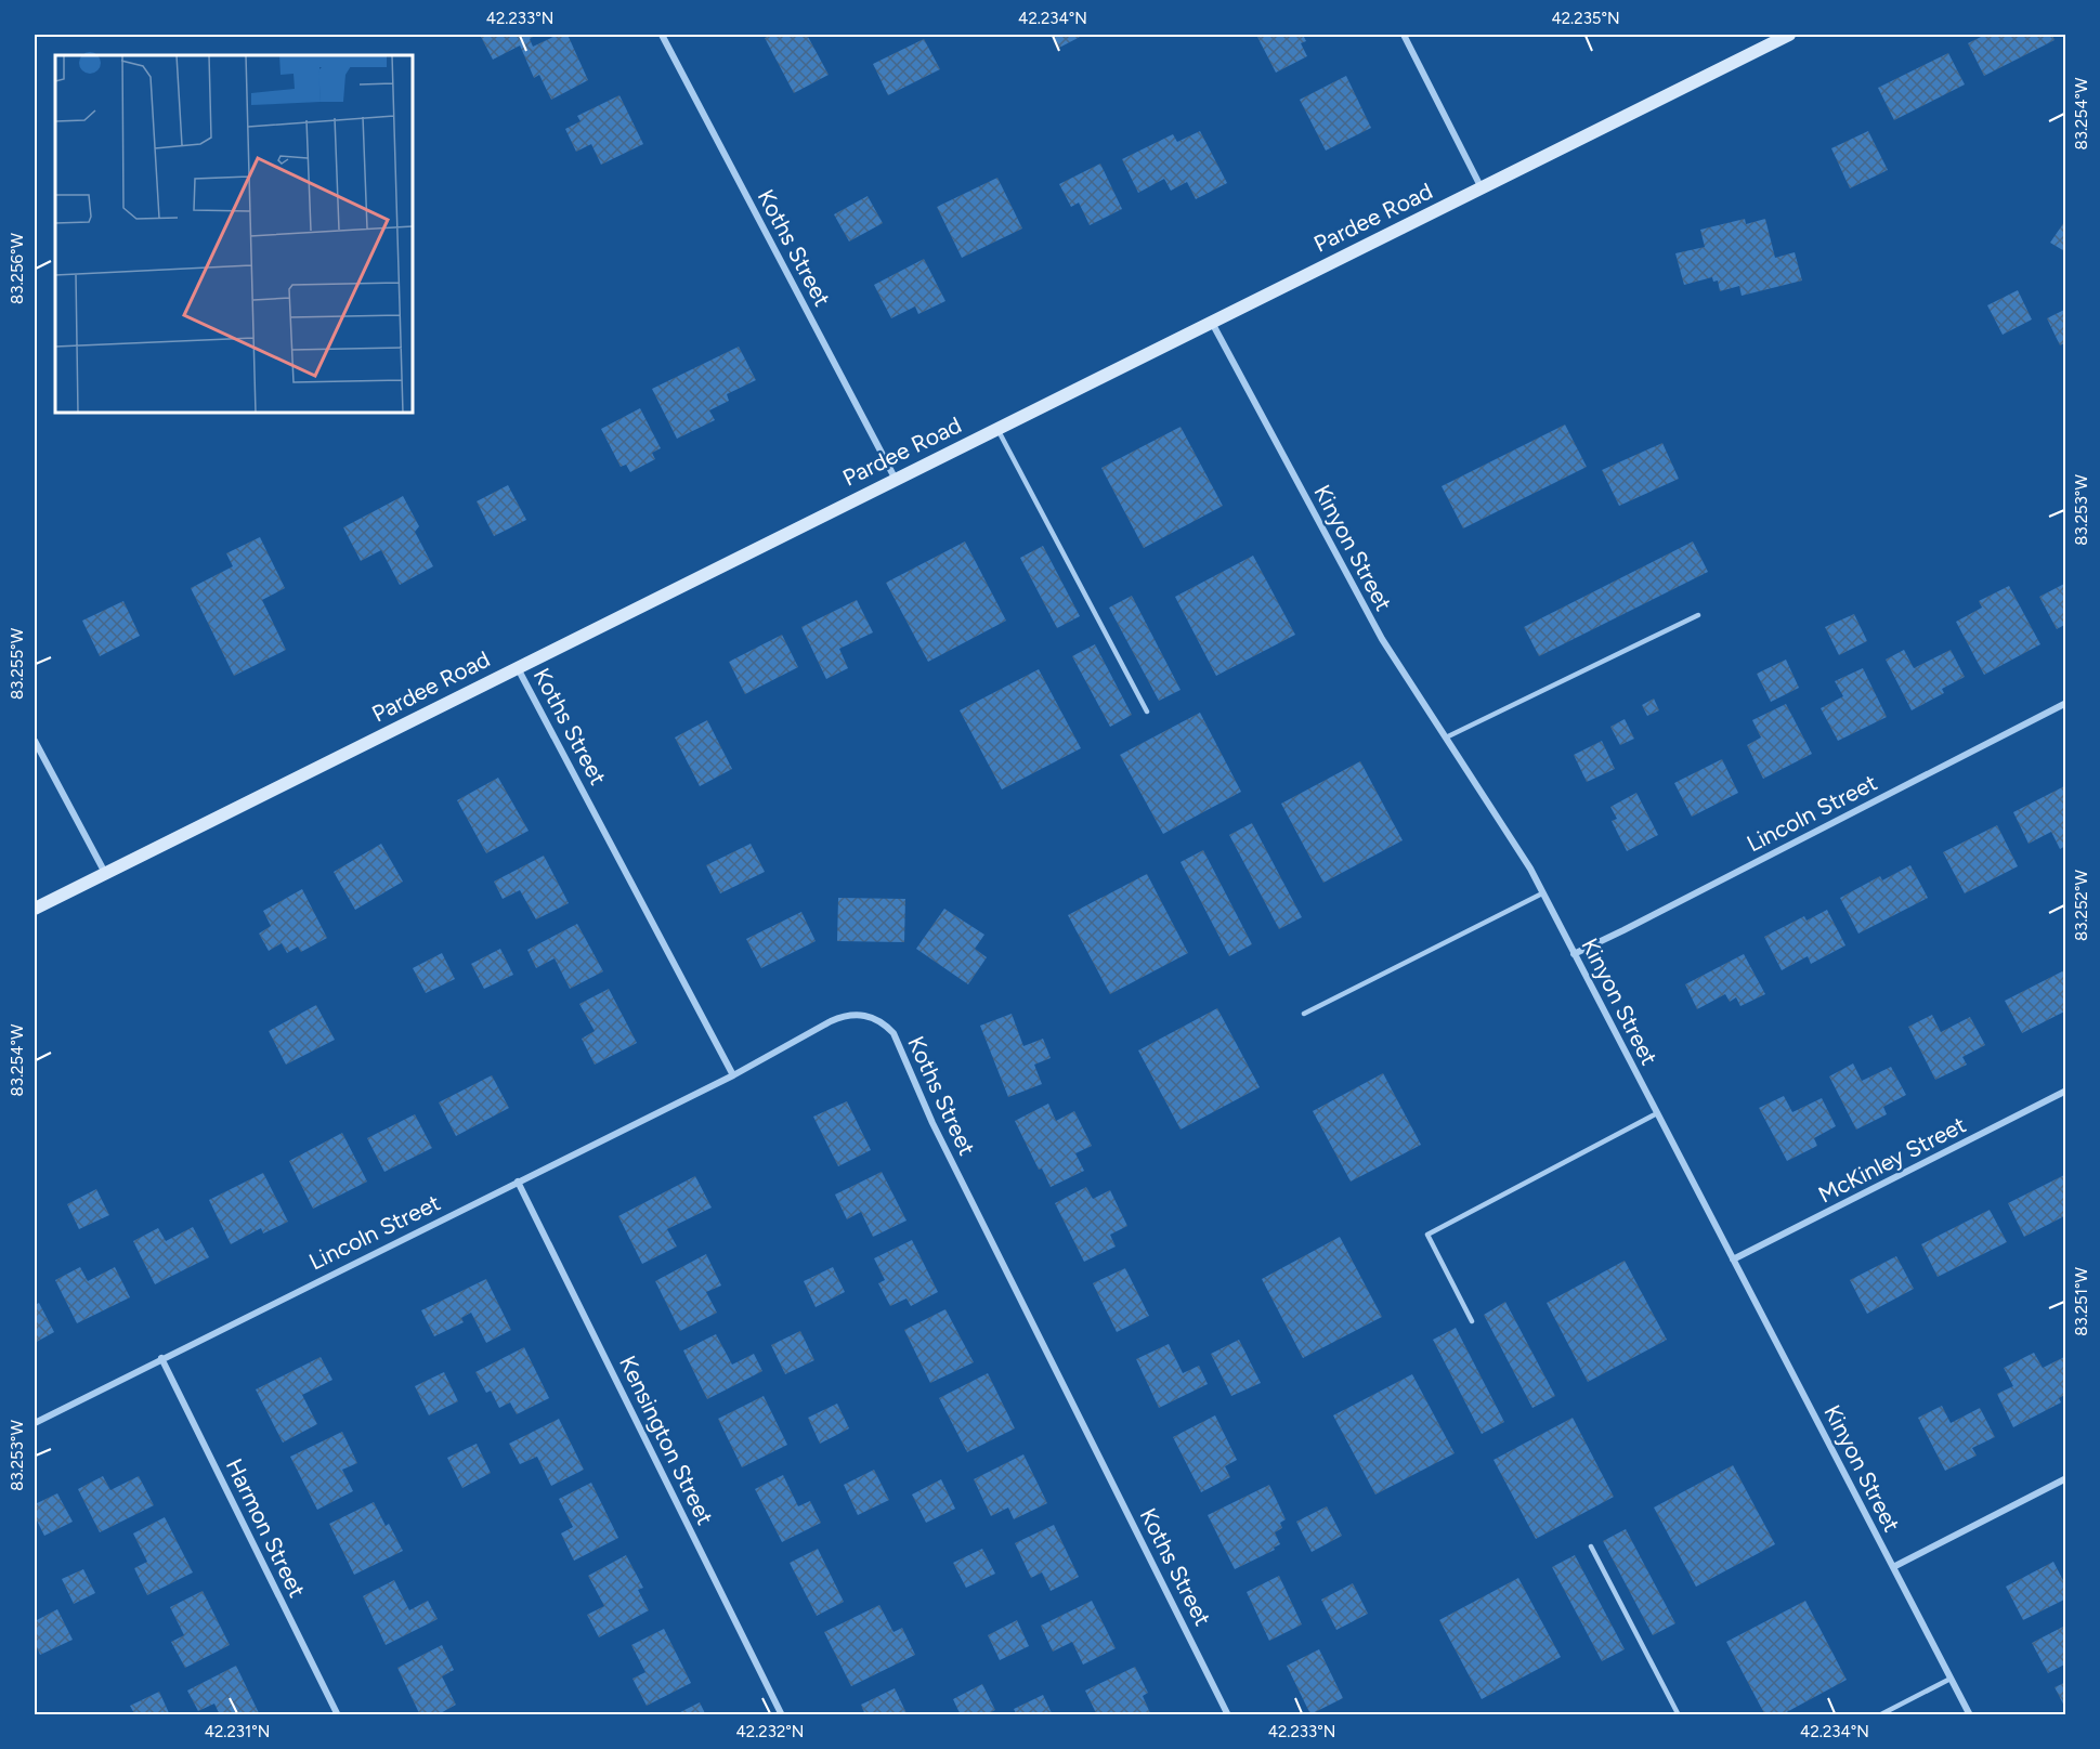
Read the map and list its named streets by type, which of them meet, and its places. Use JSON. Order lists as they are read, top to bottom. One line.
{"streets":{"main road":["Pardee Road"],"street":["Koths Street","Kinyon Street","Lincoln Street","McKinley Street","Kensington Street","Harmon Street"]},"crossings":[["Pardee Road","Koths Street"],["Pardee Road","Kinyon Street"],["Koths Street","Lincoln Street"],["Kinyon Street","Lincoln Street"],["Kinyon Street","McKinley Street"],["Lincoln Street","Kensington Street"],["Lincoln Street","Harmon Street"]],"coordinates":["42.233°N","42.234°N","42.235°N","83.254°W","83.256°W","83.253°W","83.255°W","83.252°W","83.251°W","42.231°N","42.232°N"]}
